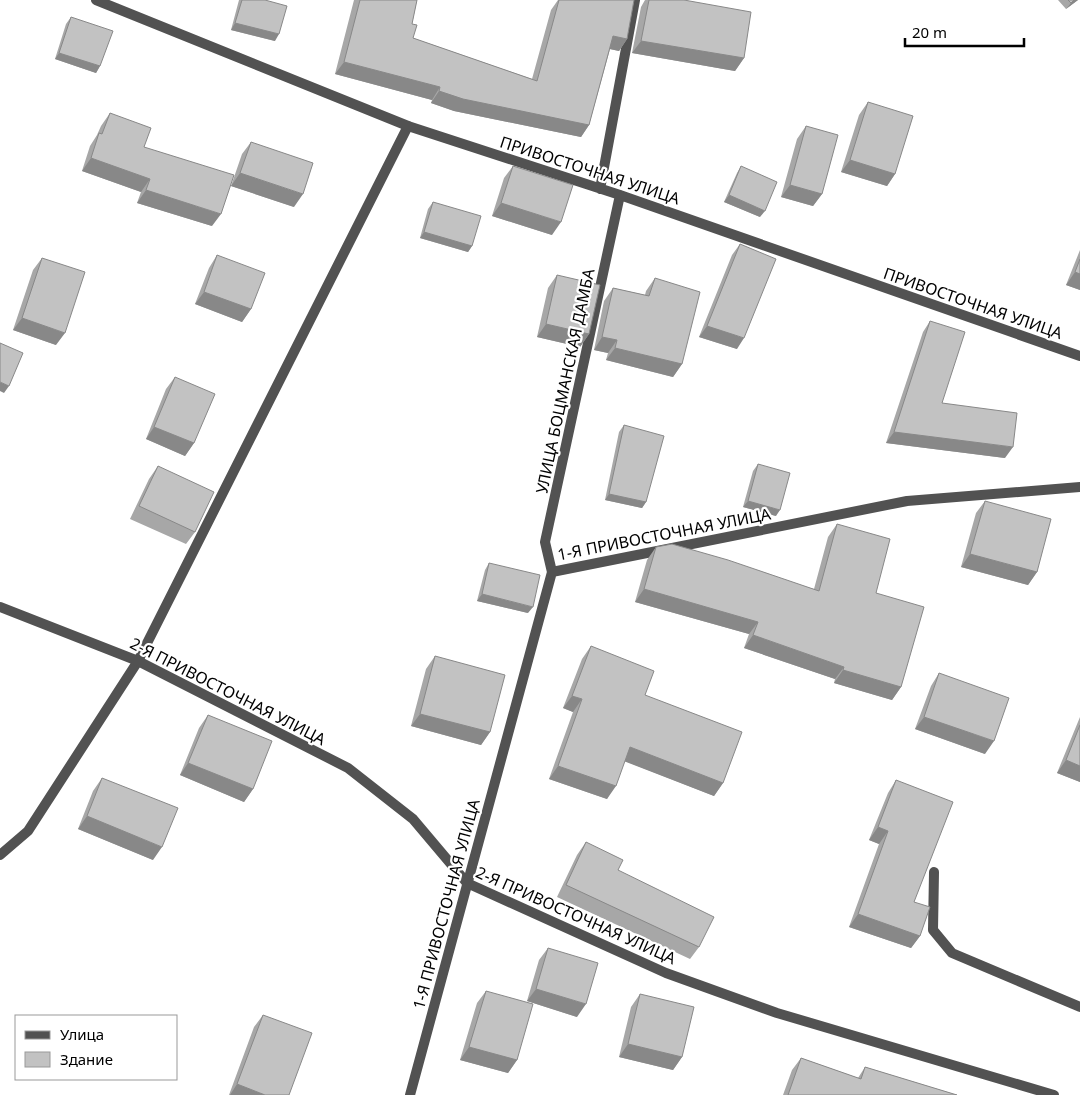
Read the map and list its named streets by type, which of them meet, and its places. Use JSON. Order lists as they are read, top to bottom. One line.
{"streets":{"street":["ПРИВОСТОЧНАЯ УЛИЦА","УЛИЦА БОЦМАНСКАЯ ДАМБА","1-Я ПРИВОСТОЧНАЯ УЛИЦА","2-Я ПРИВОСТОЧНАЯ УЛИЦА"]},"crossings":[["ПРИВОСТОЧНАЯ УЛИЦА","УЛИЦА БОЦМАНСКАЯ ДАМБА"],["УЛИЦА БОЦМАНСКАЯ ДАМБА","1-Я ПРИВОСТОЧНАЯ УЛИЦА"],["1-Я ПРИВОСТОЧНАЯ УЛИЦА","2-Я ПРИВОСТОЧНАЯ УЛИЦА"]],"legend":["Улица","Здание"],"scale_bar":"20 m"}
